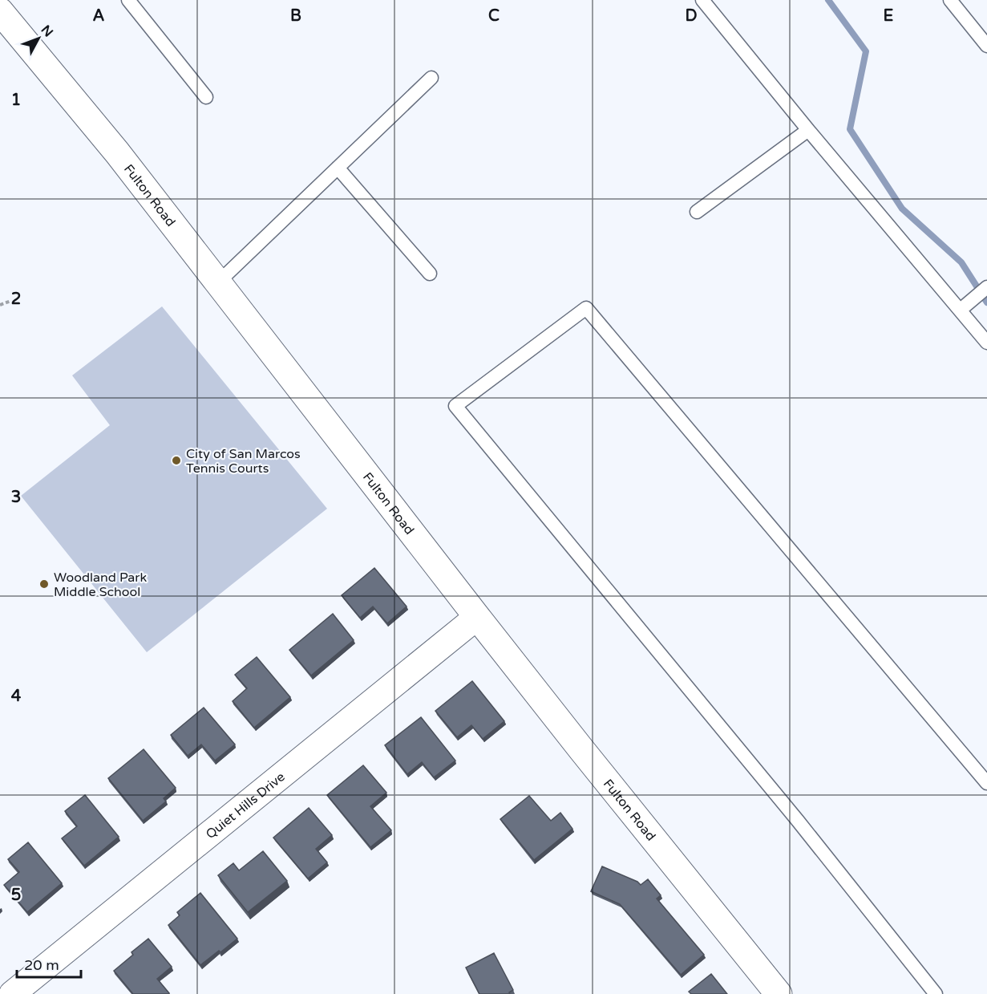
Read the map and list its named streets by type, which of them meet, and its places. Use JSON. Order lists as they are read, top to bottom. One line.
{"streets":{"street":["Fulton Road","Quiet Hills Drive"]},"crossings":[["Fulton Road","Quiet Hills Drive"]],"places":["City of San Marcos Tennis Courts","Woodland Park Middle School"],"scale_bar":"20 m","north":"top right","grid":{"columns":["A","B","C","D","E"],"rows":["1","2","3","4","5"]}}
